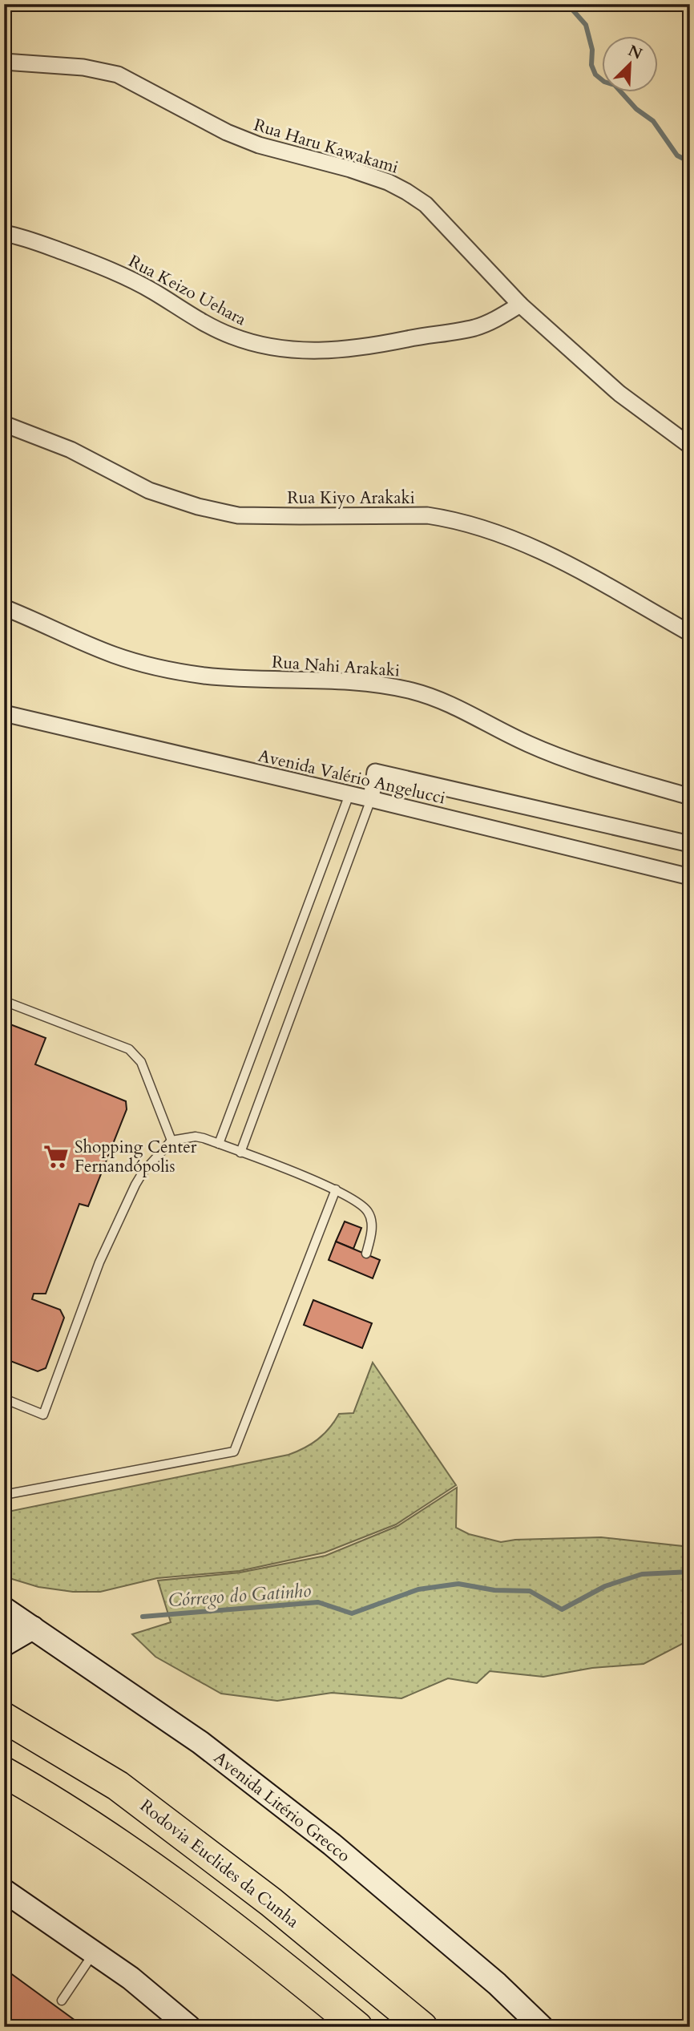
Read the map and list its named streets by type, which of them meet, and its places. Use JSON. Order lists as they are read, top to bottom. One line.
{"streets":{"highway":["Rodovia Euclides da Cunha"],"main road":["Avenida Litério Grecco"],"street":["Rua Haru Kawakami","Rua Keizo Uehara","Rua Kiyo Arakaki","Rua Nahi Arakaki","Avenida Valério Angelucci"]},"crossings":[["Rua Haru Kawakami","Rua Keizo Uehara"]],"water":["Córrego do Gatinho"],"places":{"supermarket":["Shopping Center Fernandópolis"]},"north":"top right"}
